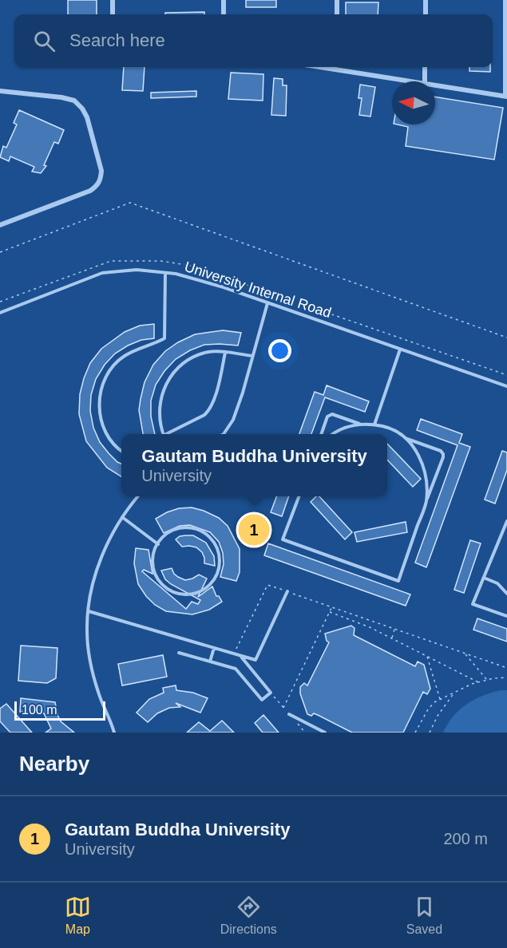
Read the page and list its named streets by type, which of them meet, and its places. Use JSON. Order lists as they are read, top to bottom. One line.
{"streets":{"lane":["University Internal Road"]},"scale_bar":"100 m","north":"left","page":{"search":"Search here","popup":["Gautam Buddha University","University"],"pins":"1","scale":"100 m","heading":"Nearby","list":[{"mark":"1","name":"Gautam Buddha University","note":"University","value":"200 m"}],"nav":["Map","Directions","Saved"]}}
